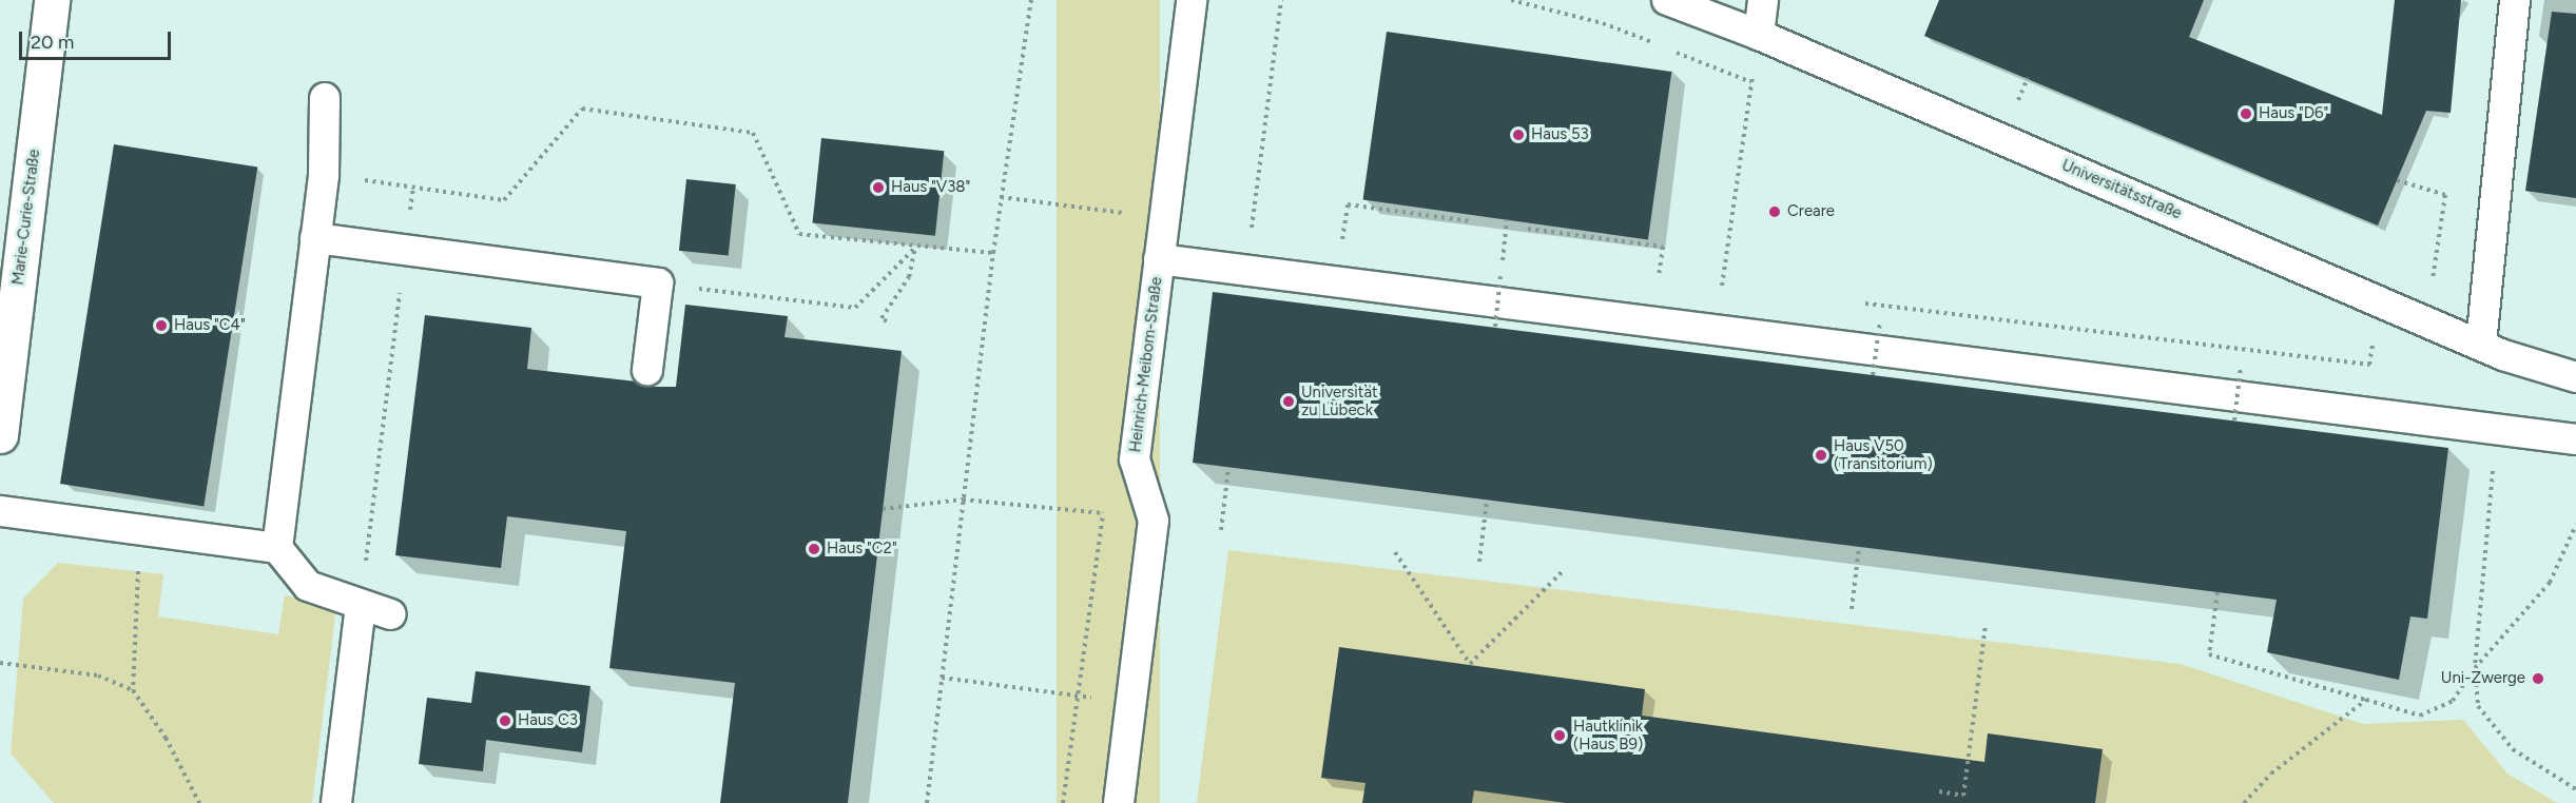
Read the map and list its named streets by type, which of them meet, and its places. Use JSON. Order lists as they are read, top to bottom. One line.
{"streets":{"street":["Marie-Curie-Straße"],"lane":["Universitätsstraße","Heinrich-Meibom-Straße"]},"places":["Haus \"D6\"","Haus 53","Haus \"V38\"","Creare","Haus \"C4\"","Universität zu Lübeck","Haus V50 (Transitorium)","Haus \"C2\"","Uni-Zwerge","Haus C3","Hautklinik (Haus B9)"],"scale_bar":"20 m"}
